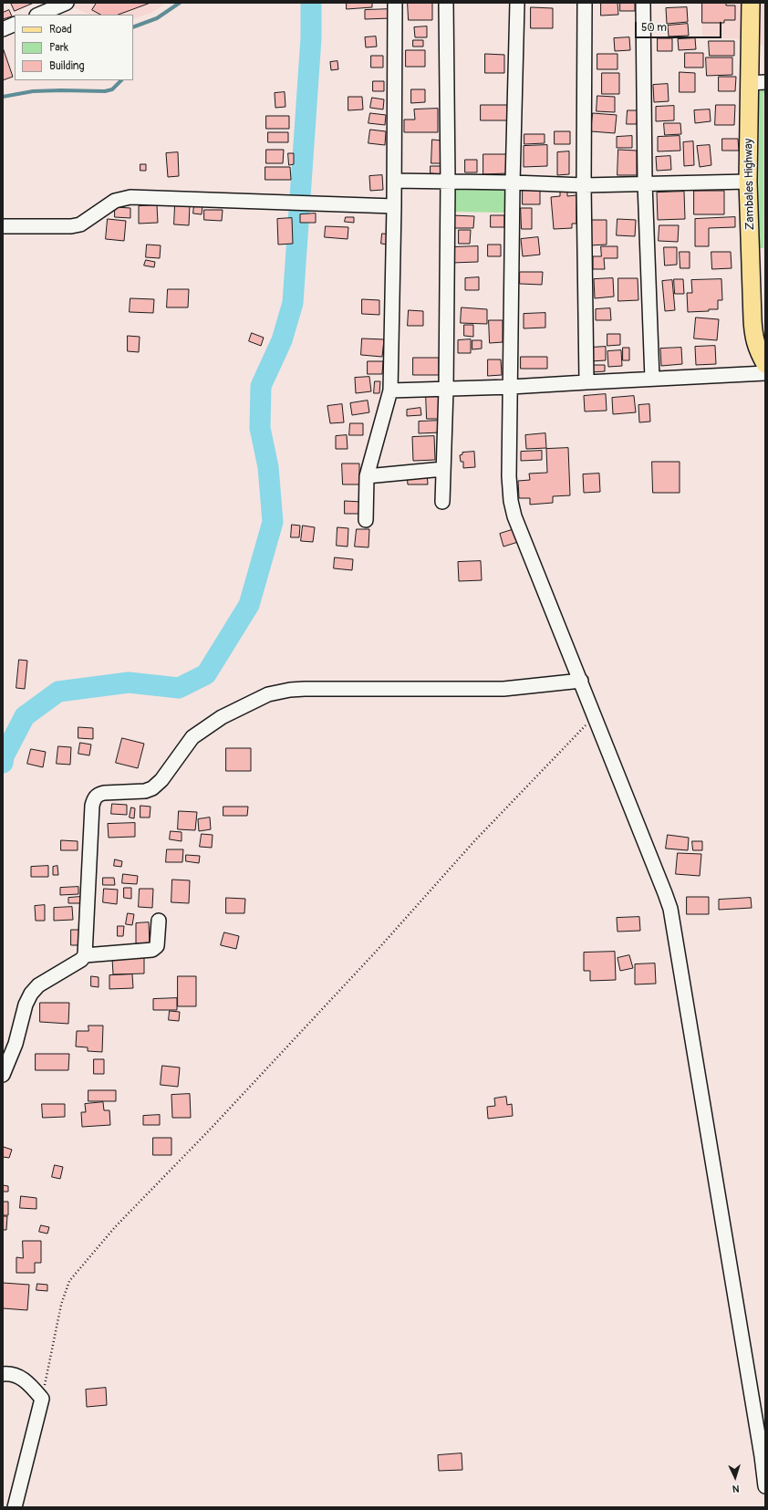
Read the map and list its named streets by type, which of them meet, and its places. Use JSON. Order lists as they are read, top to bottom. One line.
{"streets":{"main road":["Zambales Highway"]},"legend":["Road","Park","Building"],"scale_bar":"50 m","north":"bottom"}
